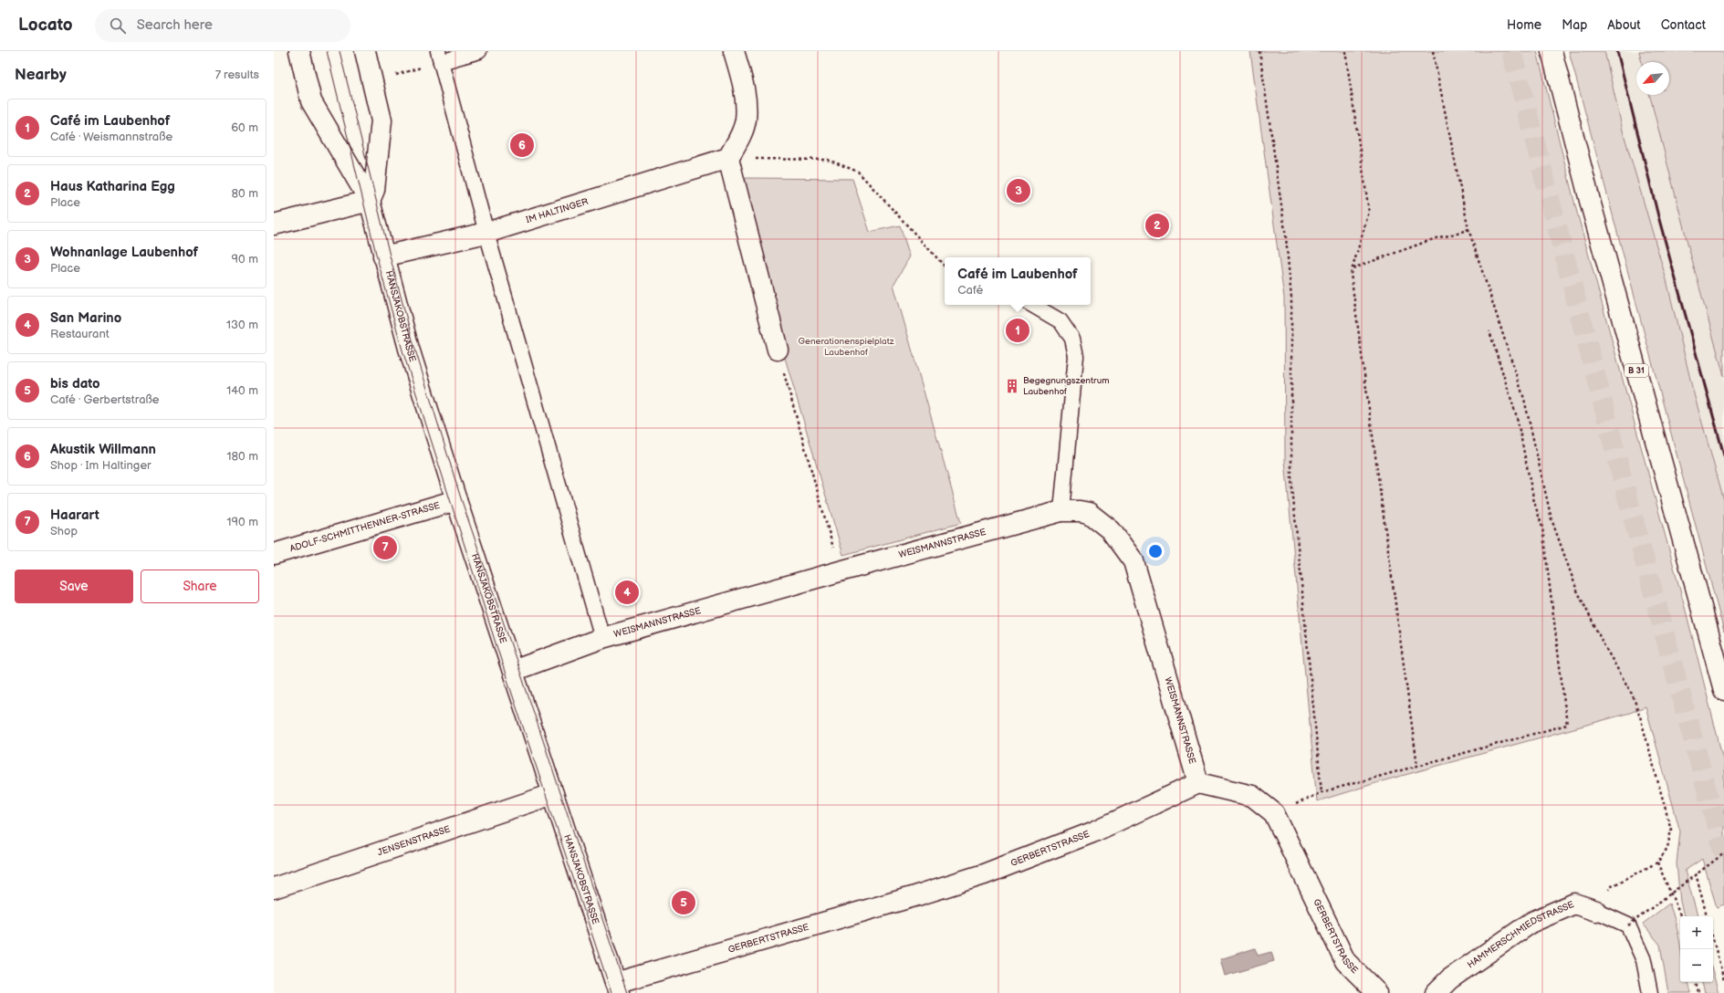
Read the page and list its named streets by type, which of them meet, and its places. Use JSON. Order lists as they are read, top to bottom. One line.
{"streets":{"main road":["IM HALTINGER","HANSJAKOBSTRASSE","B 31","ADOLF-SCHMITTHENNER-STRASSE","WEISMANNSTRASSE","JENSENSTRASSE","GERBERTSTRASSE","HAMMERSCHMIEDSTRASSE"]},"crossings":[["IM HALTINGER","HANSJAKOBSTRASSE"],["HANSJAKOBSTRASSE","ADOLF-SCHMITTHENNER-STRASSE"],["HANSJAKOBSTRASSE","WEISMANNSTRASSE"],["HANSJAKOBSTRASSE","JENSENSTRASSE"],["HANSJAKOBSTRASSE","GERBERTSTRASSE"],["WEISMANNSTRASSE","GERBERTSTRASSE"]],"parks":["Generationenspielplatz Laubenhof"],"places":{"building":["Begegnungszentrum Laubenhof"]},"north":"bottom left","page":{"header":"Locato","search":"Search here","nav":["Home","Map","About","Contact"],"heading":["Nearby","7 results"],"list":[{"mark":"1","name":"Café im Laubenhof","note":"Café · Weismannstraße","value":"60 m"},{"mark":"2","name":"Haus Katharina Egg","note":"Place","value":"80 m"},{"mark":"3","name":"Wohnanlage Laubenhof","note":"Place","value":"90 m"},{"mark":"4","name":"San Marino","note":"Restaurant","value":"130 m"},{"mark":"5","name":"bis dato","note":"Café · Gerbertstraße","value":"140 m"},{"mark":"6","name":"Akustik Willmann","note":"Shop · Im Haltinger","value":"180 m"},{"mark":"7","name":"Haarart","note":"Shop","value":"190 m"}],"pins":["6","3","2","1","7","4","5"],"popup":["Café im Laubenhof","Café"],"buttons":["Save","Share"],"map_buttons":["+","−"]}}
